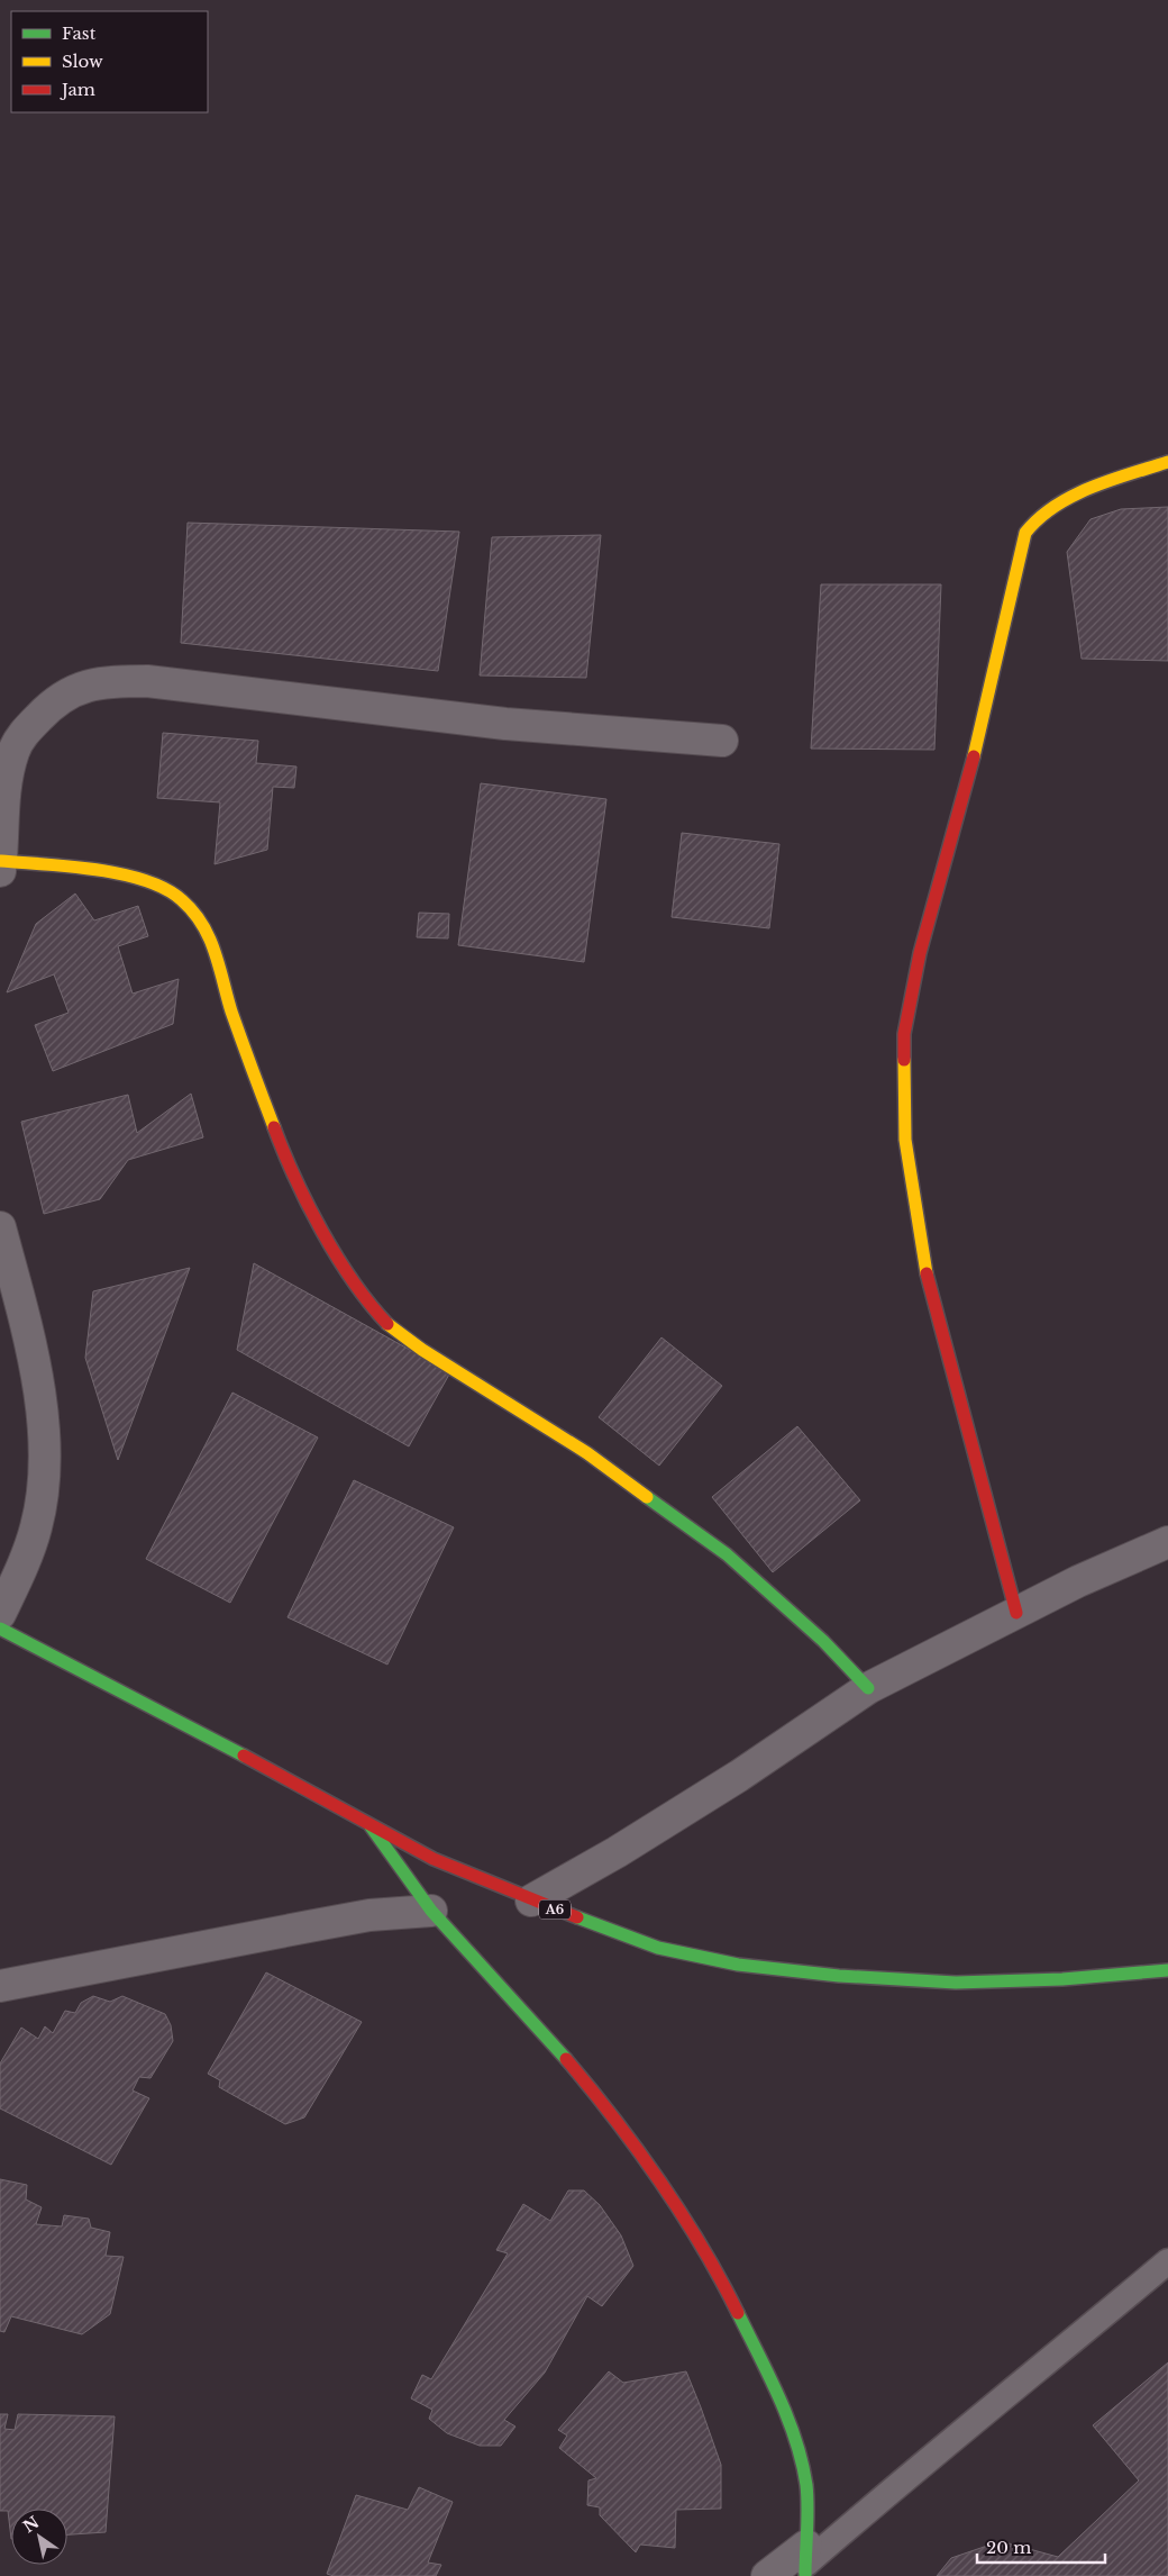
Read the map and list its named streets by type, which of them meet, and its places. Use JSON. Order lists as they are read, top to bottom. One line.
{"streets":{"main road":["A6"]},"legend":["Fast","Slow","Jam"],"scale_bar":"20 m","north":"top left"}
